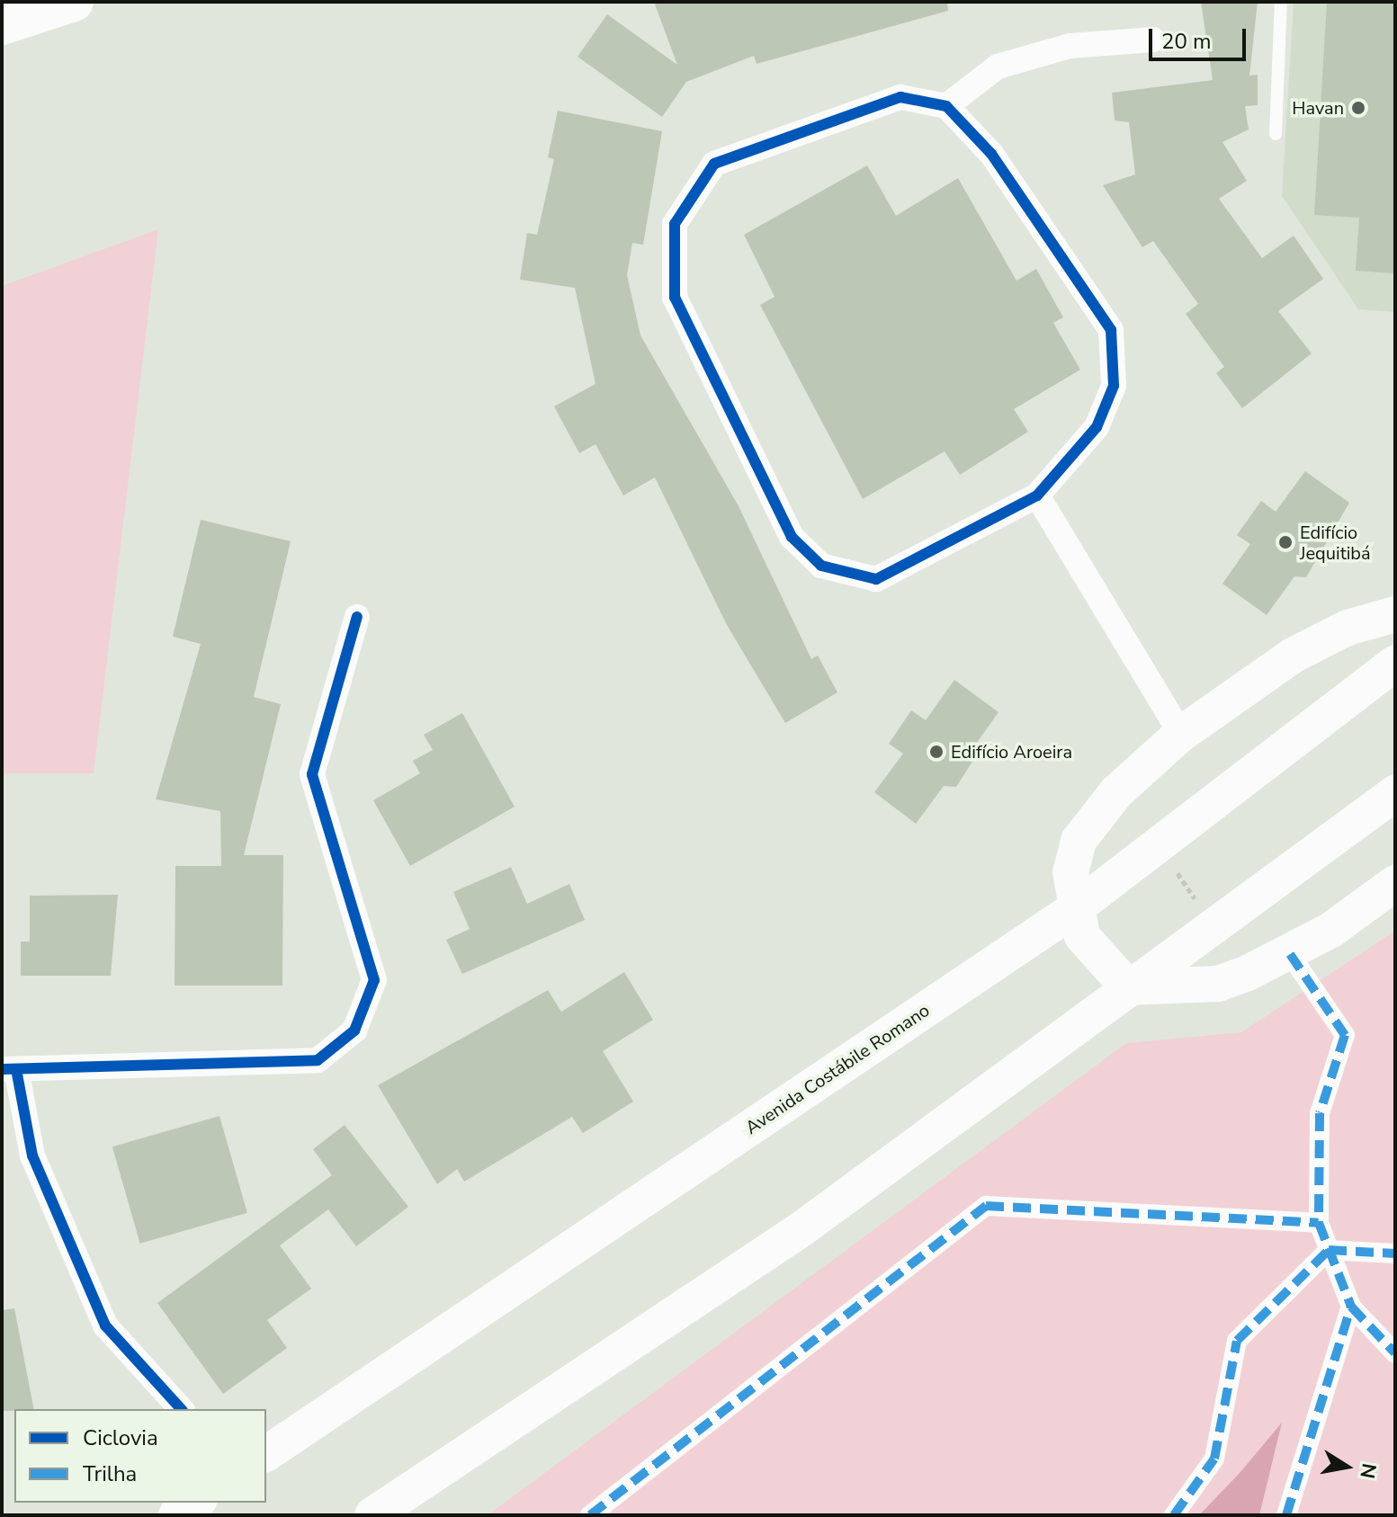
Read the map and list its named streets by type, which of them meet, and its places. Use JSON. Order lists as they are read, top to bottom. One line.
{"streets":{"main road":["Avenida Costábile Romano"]},"places":["Havan","Edifício Jequitibá","Edifício Aroeira"],"legend":["Ciclovia","Trilha"],"scale_bar":"20 m","north":"right"}
